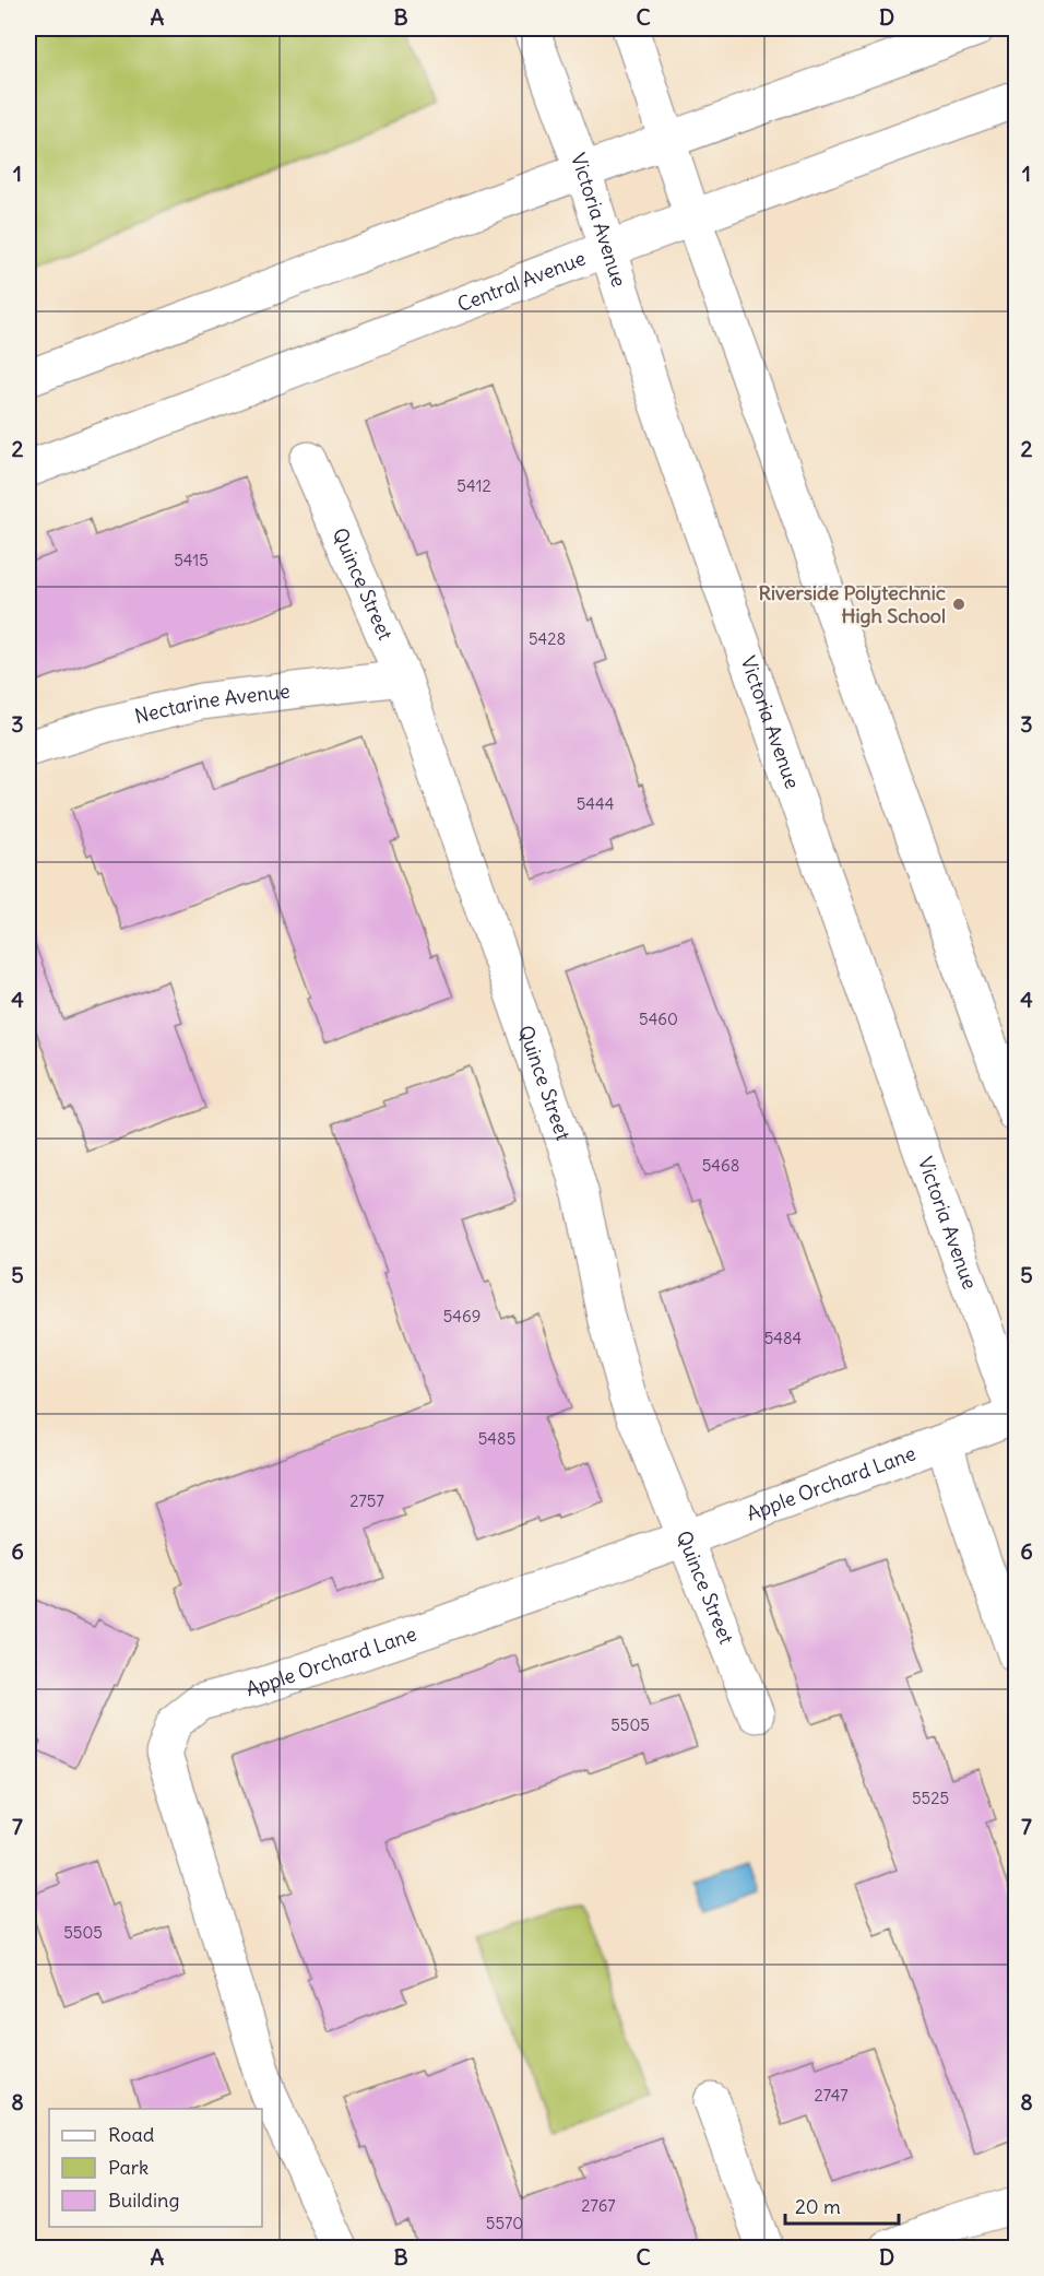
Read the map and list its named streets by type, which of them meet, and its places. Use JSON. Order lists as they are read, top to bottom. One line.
{"streets":{"main road":["Victoria Avenue","Central Avenue","Quince Street","Nectarine Avenue","Apple Orchard Lane"]},"crossings":[["Victoria Avenue","Central Avenue"],["Victoria Avenue","Apple Orchard Lane"],["Quince Street","Nectarine Avenue"],["Quince Street","Apple Orchard Lane"]],"places":["Riverside Polytechnic High School"],"house_numbers":["5412","5415","5428","5444","5460","5468","5469","5484","5485","2757","5505","5525","5505","2747","2767","5570"],"legend":["Road","Park","Building"],"scale_bar":"20 m","grid":{"columns":["A","B","C","D"],"rows":["1","2","3","4","5","6","7","8"]}}
